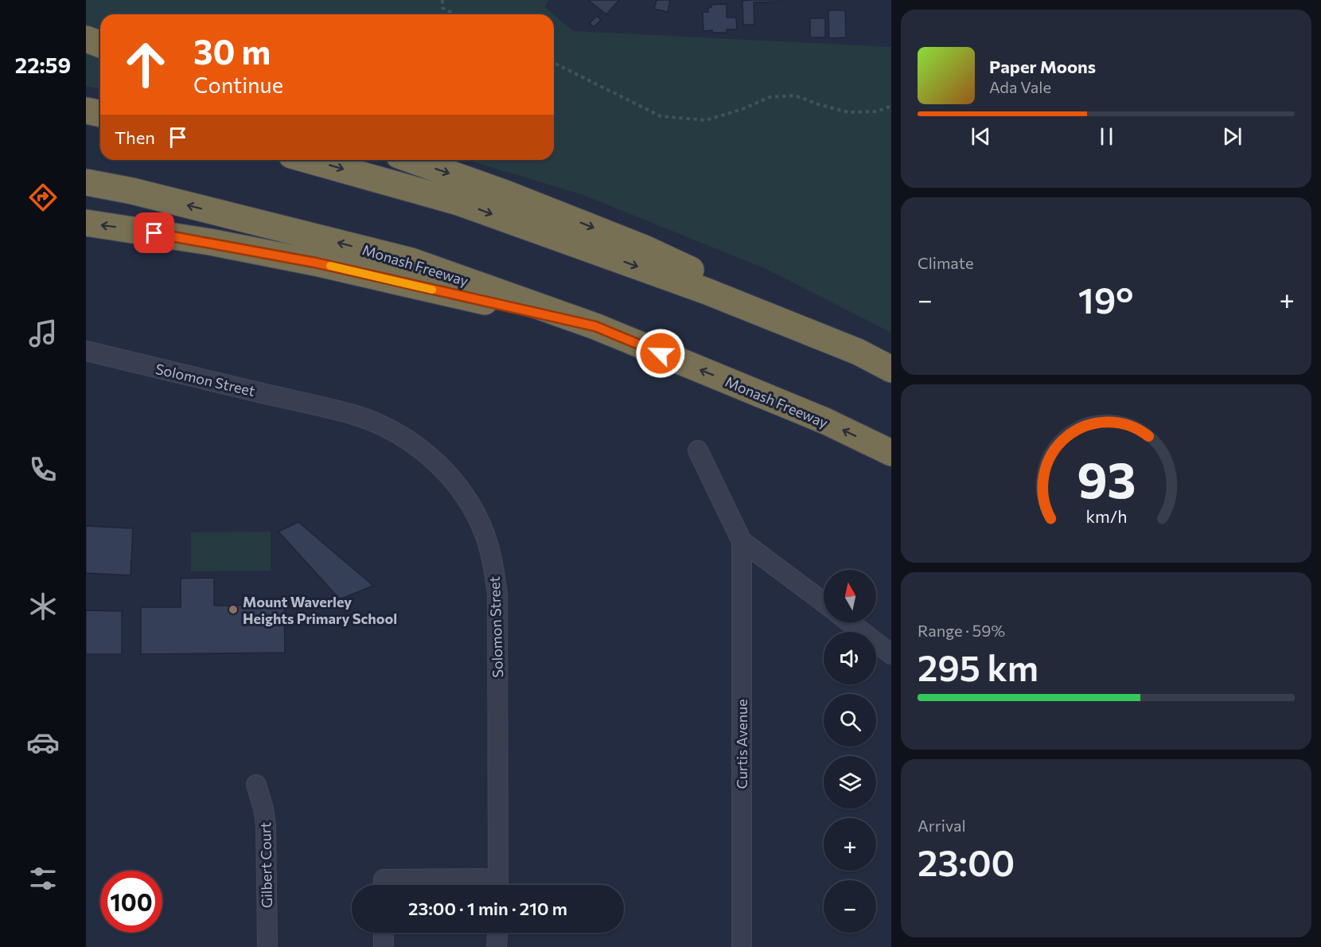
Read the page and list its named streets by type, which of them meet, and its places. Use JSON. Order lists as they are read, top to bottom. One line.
{"streets":{"highway":["Monash Freeway"],"street":["Solomon Street","Curtis Avenue","Gilbert Court"]},"places":["Mount Waverley Heights Primary School"],"north":"top","page":{"tabs":"22:59","turn":["30 m","Continue"],"song":["Paper Moons","Ada Vale"],"then":"Then","tile":["Climate",["Range · 59%","295 km"],["Arrival","23:00"]],"heat":["−","19°","+"],"map_buttons":["+","−"],"limit":"100","trip":"23:00 · 1 min · 210 m","gauge":["93","km/h"]}}
